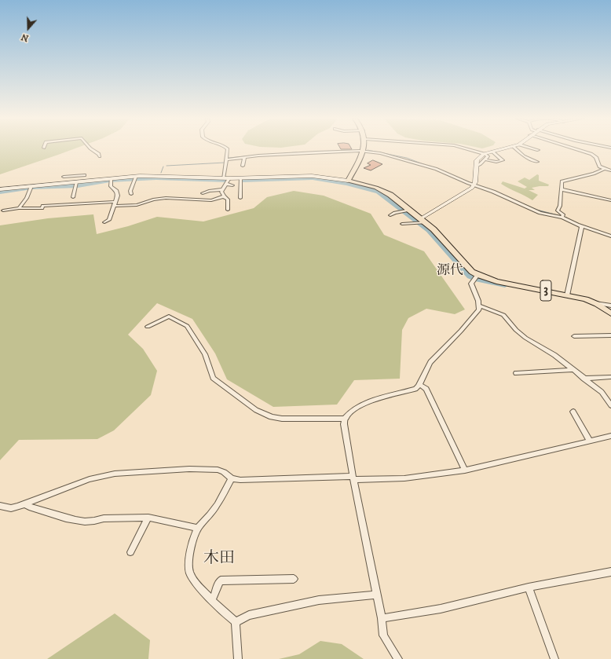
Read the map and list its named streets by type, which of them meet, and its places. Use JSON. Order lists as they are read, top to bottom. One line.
{"streets":{"main road":["3"]},"districts":["源代","木田"],"north":"bottom"}
